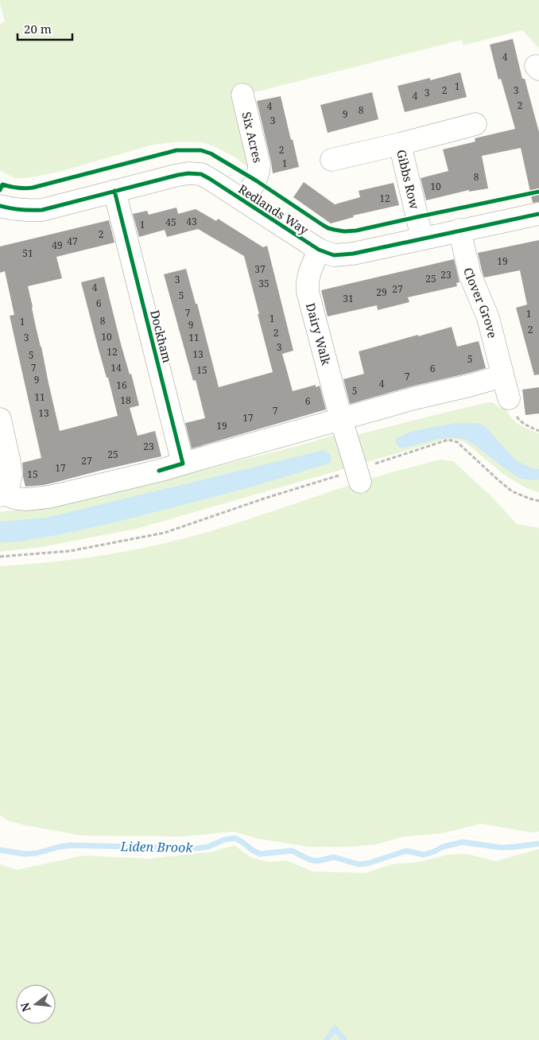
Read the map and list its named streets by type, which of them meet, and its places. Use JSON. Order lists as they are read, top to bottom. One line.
{"streets":{"street":["Six Acres","Gibbs Row","Redlands Way","Clover Grove","Dairy Walk","Dockham"]},"crossings":[["Six Acres","Redlands Way"],["Gibbs Row","Redlands Way"],["Redlands Way","Clover Grove"],["Redlands Way","Dairy Walk"],["Redlands Way","Dockham"]],"water":["Liden Brook"],"house_numbers":["4","1","2","3","3","4","2","4","8","9","3","2","1","8","10","12","43","45","1","2","47","49","51","19","37","23","25","3","35","4","27","29","5","31","6","7","1","1","8","1","9","2","2","10","3","11","3","12","13","5","5","7","14","6","15","7","9","4","16","5","11","18","6","7","13","17","19","23","25","27","17","15"],"scale_bar":"20 m","north":"left"}
